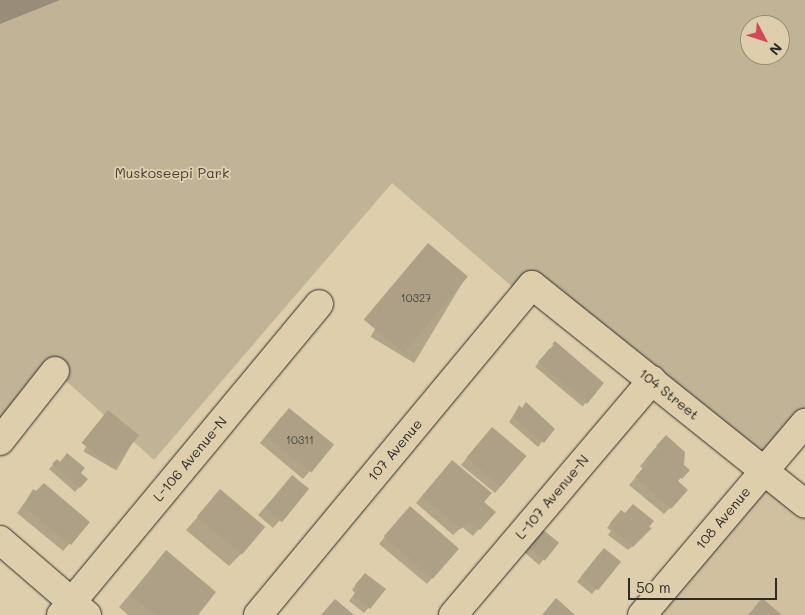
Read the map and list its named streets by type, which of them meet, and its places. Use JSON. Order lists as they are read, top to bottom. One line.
{"streets":{"street":["104 Street","107 Avenue","L-106 Avenue-N","L-107 Avenue-N","108 Avenue"]},"crossings":[["104 Street","107 Avenue"],["104 Street","L-107 Avenue-N"],["104 Street","108 Avenue"]],"parks":["Muskoseepi Park"],"house_numbers":["10327","10311"],"scale_bar":"50 m","north":"bottom right"}
